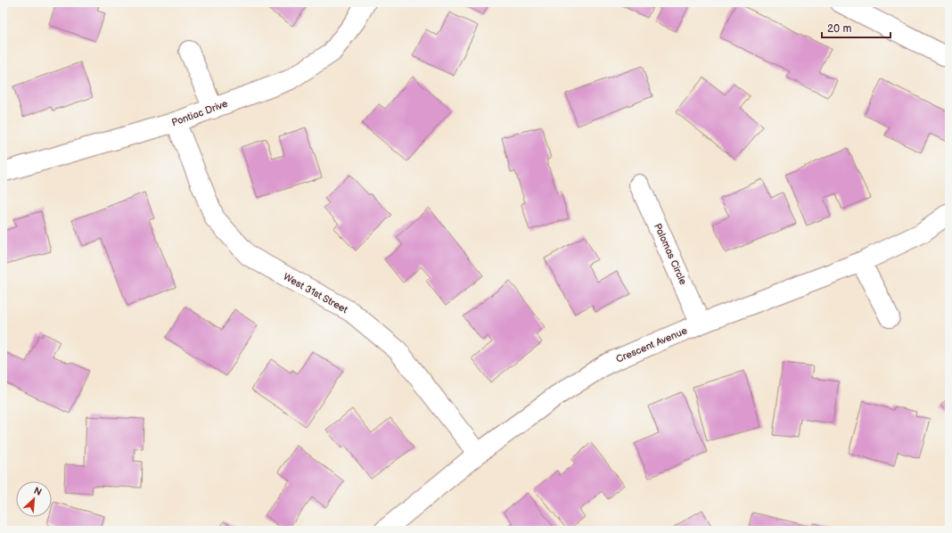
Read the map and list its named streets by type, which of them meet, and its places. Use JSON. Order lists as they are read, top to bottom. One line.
{"streets":{"street":["Pontiac Drive","Palomas Circle","West 31st Street","Crescent Avenue"]},"crossings":[["Pontiac Drive","West 31st Street"],["Palomas Circle","Crescent Avenue"],["West 31st Street","Crescent Avenue"]],"scale_bar":"20 m","north":"top right"}
